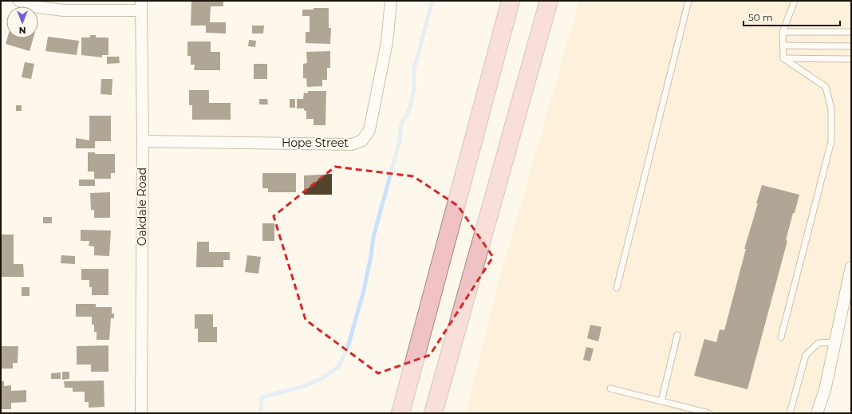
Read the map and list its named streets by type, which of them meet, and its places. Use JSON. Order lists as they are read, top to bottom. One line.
{"streets":{"street":["Hope Street","Oakdale Road"]},"crossings":[["Hope Street","Oakdale Road"]],"scale_bar":"50 m","north":"bottom"}
